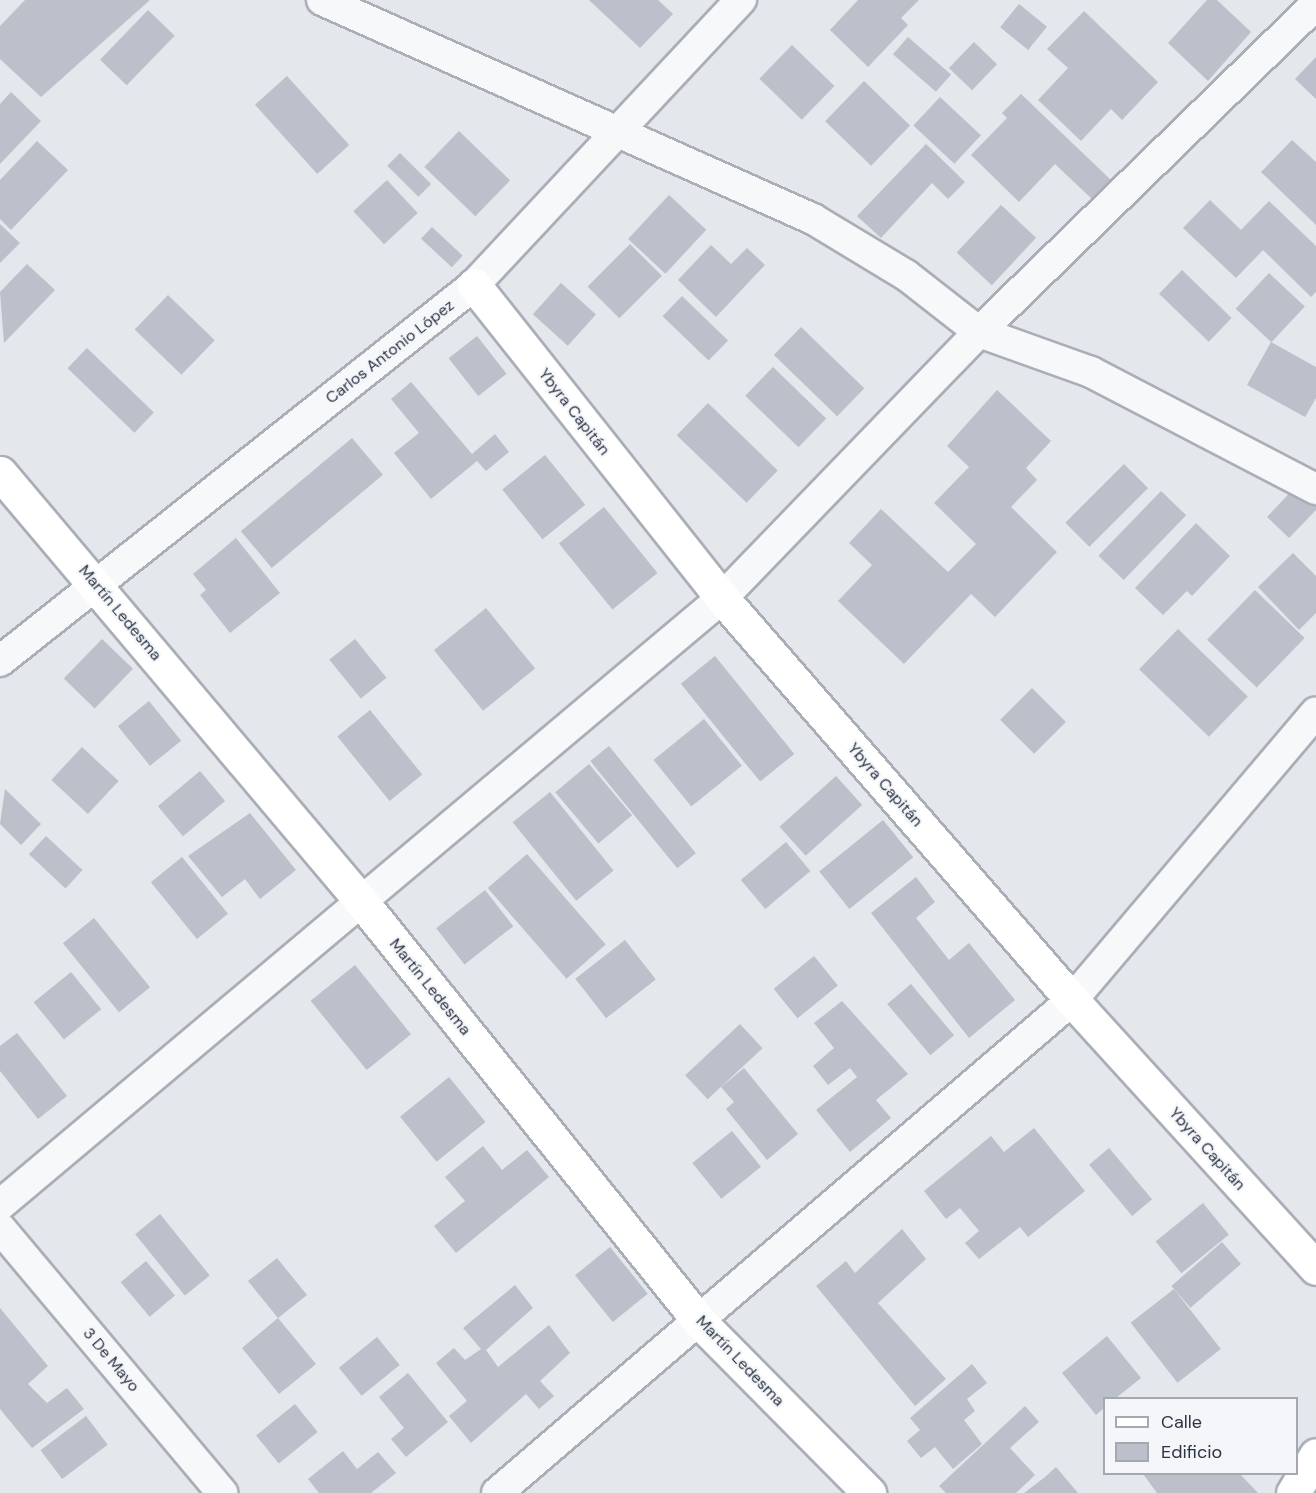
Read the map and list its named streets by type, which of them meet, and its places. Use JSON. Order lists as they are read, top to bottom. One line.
{"streets":{"street":["Carlos Antonio López","Ybyra Capitán","Martín Ledesma","3 De Mayo"]},"crossings":[["Carlos Antonio López","Ybyra Capitán"],["Carlos Antonio López","Martín Ledesma"]],"legend":["Calle","Edificio"]}
